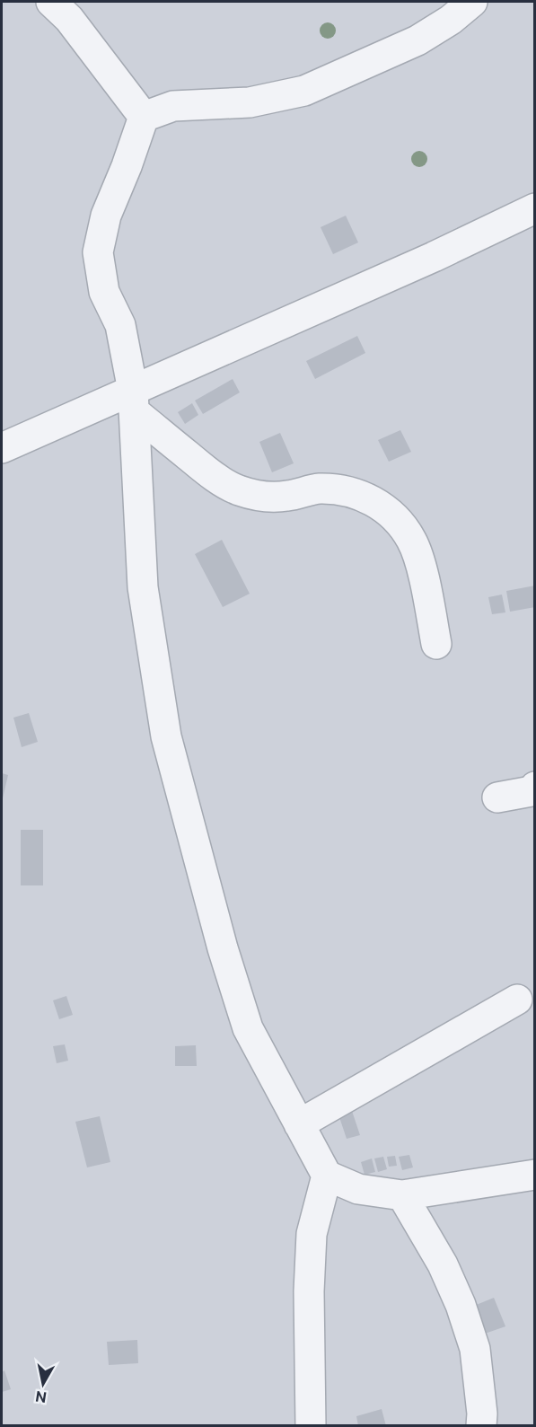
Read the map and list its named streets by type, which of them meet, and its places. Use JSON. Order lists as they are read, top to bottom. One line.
{"north":"bottom"}
